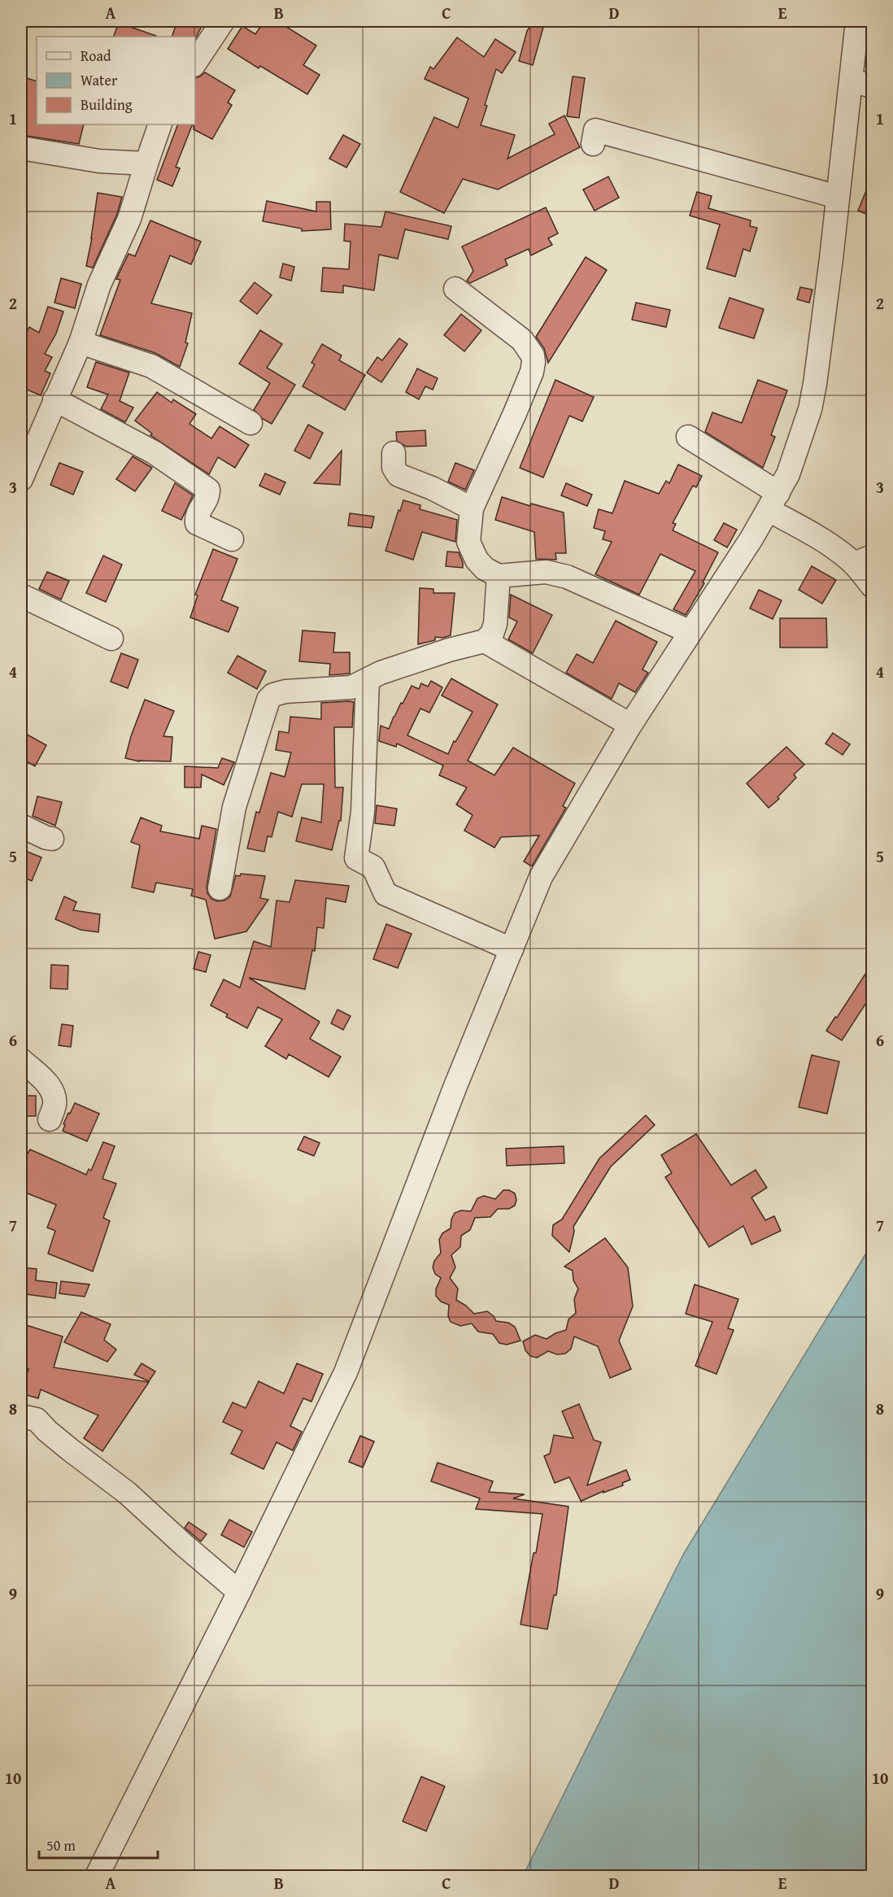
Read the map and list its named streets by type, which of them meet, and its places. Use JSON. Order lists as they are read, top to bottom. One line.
{"legend":["Road","Water","Building"],"scale_bar":"50 m","grid":{"columns":["A","B","C","D","E"],"rows":["1","2","3","4","5","6","7","8","9","10"]}}
